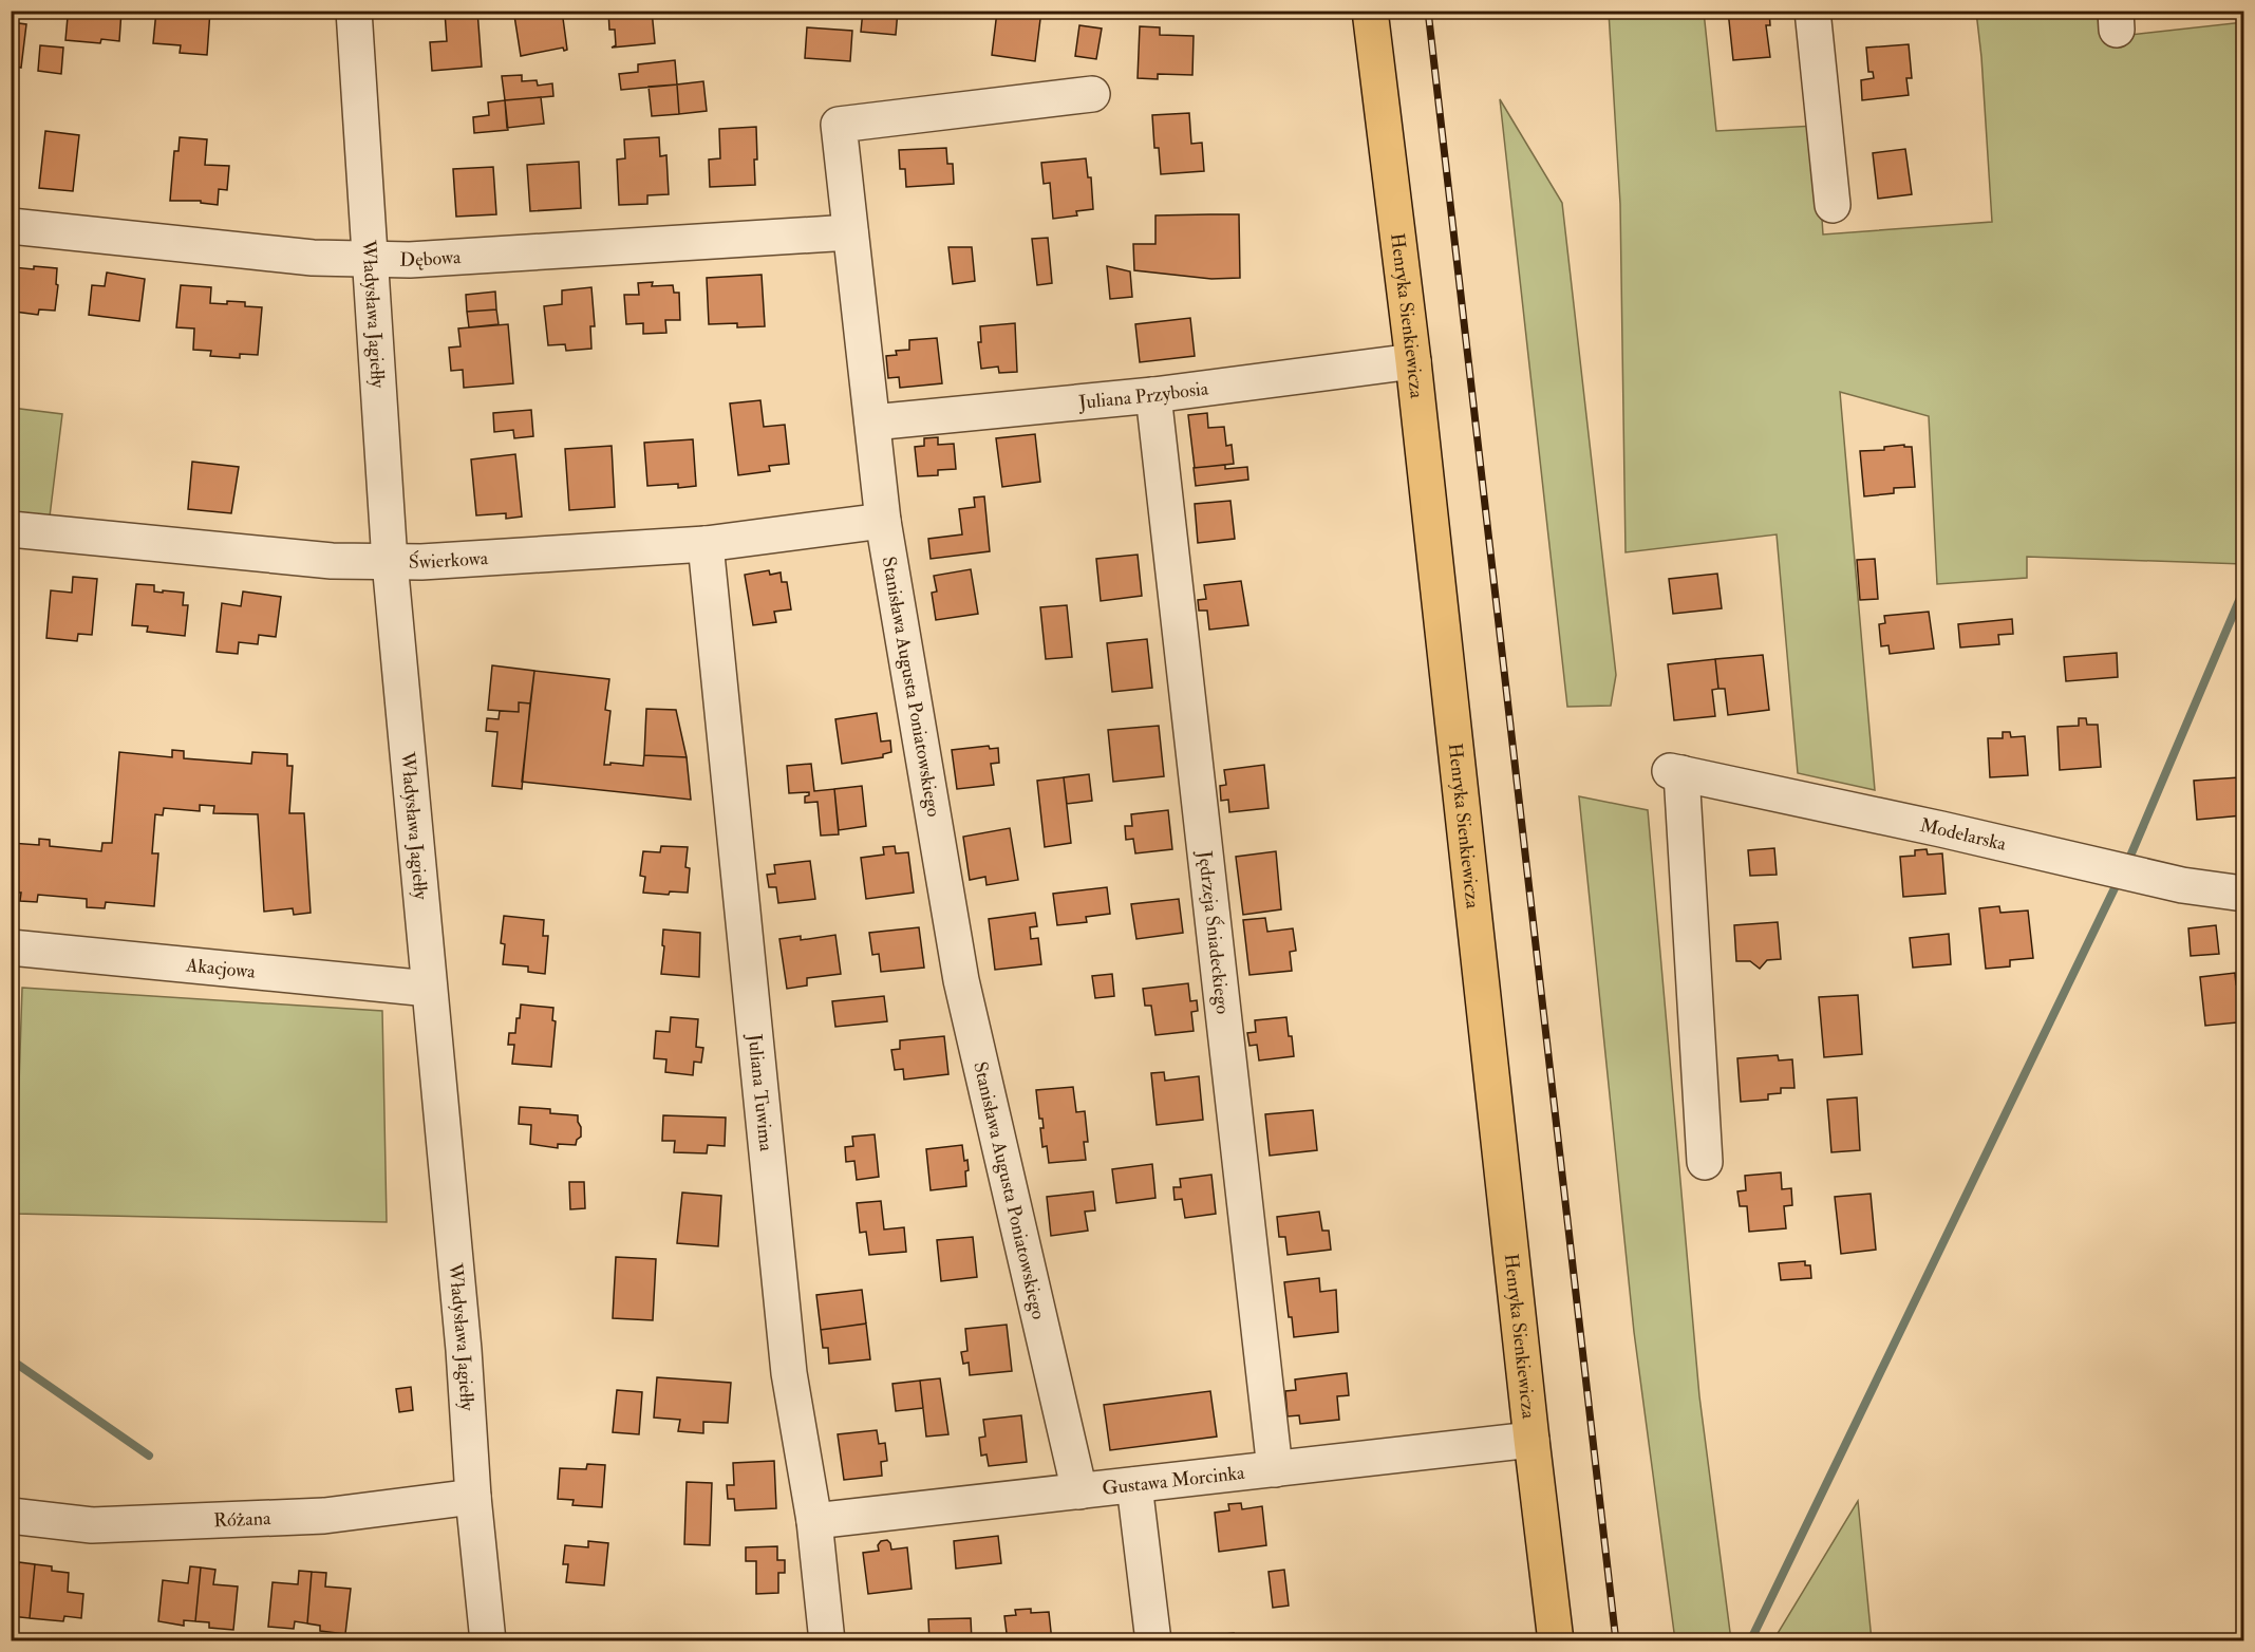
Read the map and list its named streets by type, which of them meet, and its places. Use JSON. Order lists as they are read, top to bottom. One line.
{"streets":{"main road":["Henryka Sienkiewicza"],"street":["Dębowa","Władysława Jagiełły","Juliana Przybosia","Świerkowa","Stanisława Augusta Poniatowskiego","Modelarska","Jędrzeja Śniadeckiego","Akacjowa","Juliana Tuwima","Gustawa Morcinka","Różana"]},"crossings":[["Dębowa","Władysława Jagiełły"],["Dębowa","Stanisława Augusta Poniatowskiego"],["Władysława Jagiełły","Świerkowa"],["Władysława Jagiełły","Akacjowa"],["Władysława Jagiełły","Różana"],["Henryka Sienkiewicza","Juliana Przybosia"],["Henryka Sienkiewicza","Gustawa Morcinka"],["Juliana Przybosia","Stanisława Augusta Poniatowskiego"],["Juliana Przybosia","Jędrzeja Śniadeckiego"],["Świerkowa","Stanisława Augusta Poniatowskiego"],["Świerkowa","Juliana Tuwima"],["Stanisława Augusta Poniatowskiego","Gustawa Morcinka"],["Jędrzeja Śniadeckiego","Gustawa Morcinka"],["Juliana Tuwima","Gustawa Morcinka"]]}
